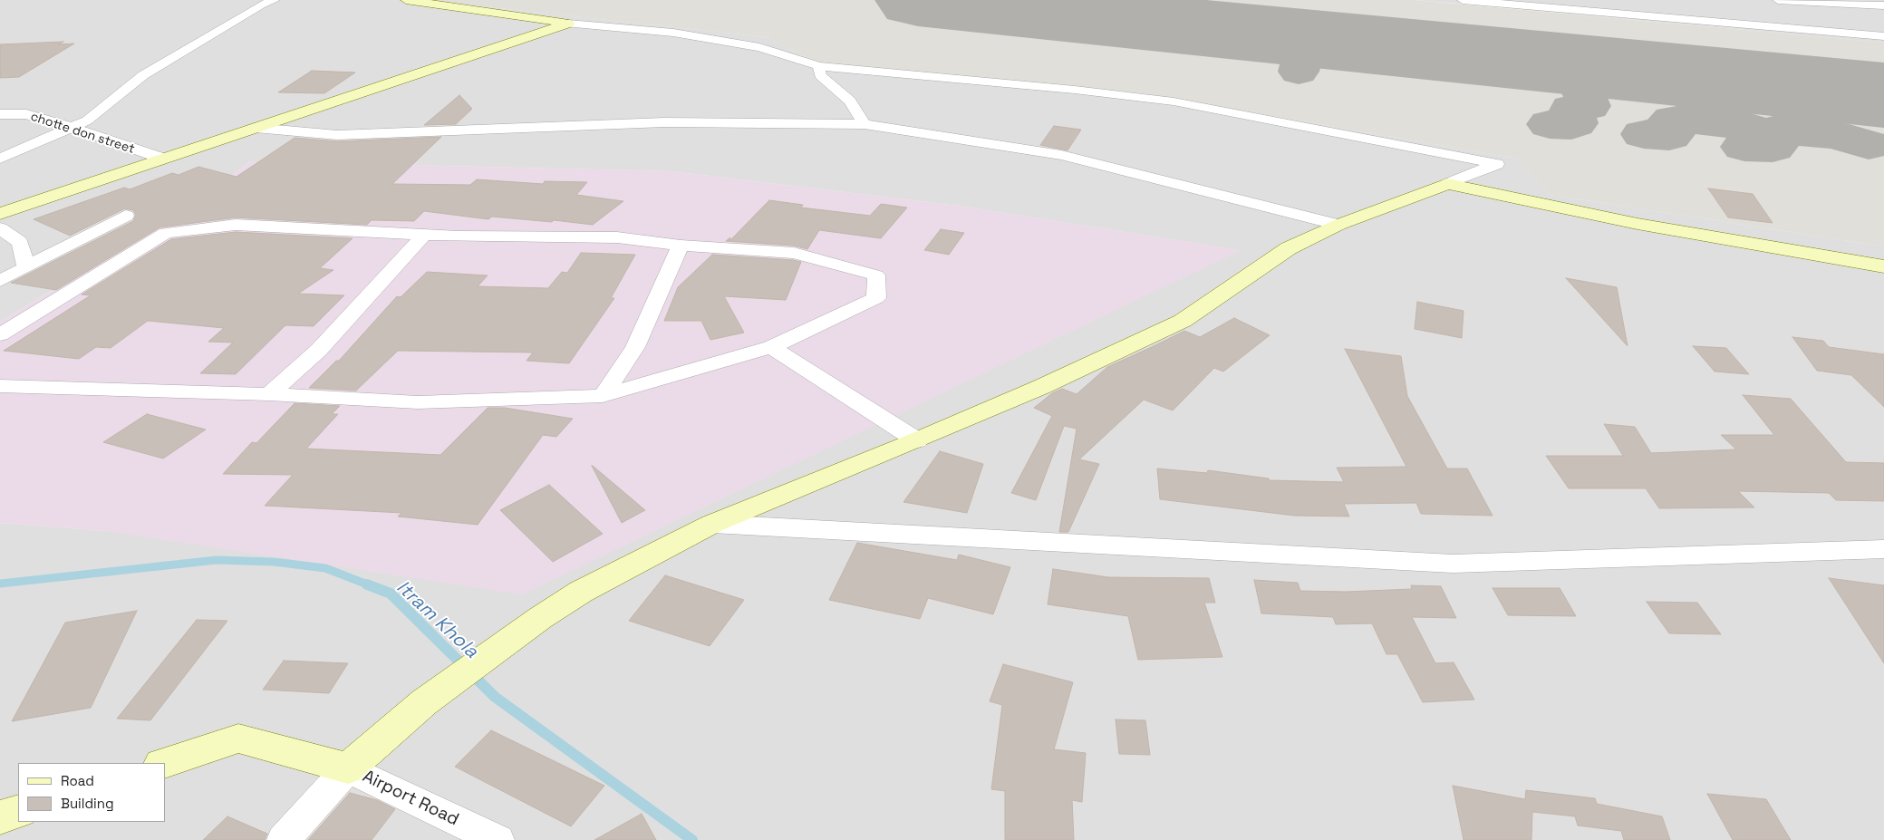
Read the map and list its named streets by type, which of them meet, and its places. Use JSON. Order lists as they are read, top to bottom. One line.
{"streets":{"street":["chotte don street","Airport Road"]},"water":["Itram Khola"],"legend":["Road","Building"]}
